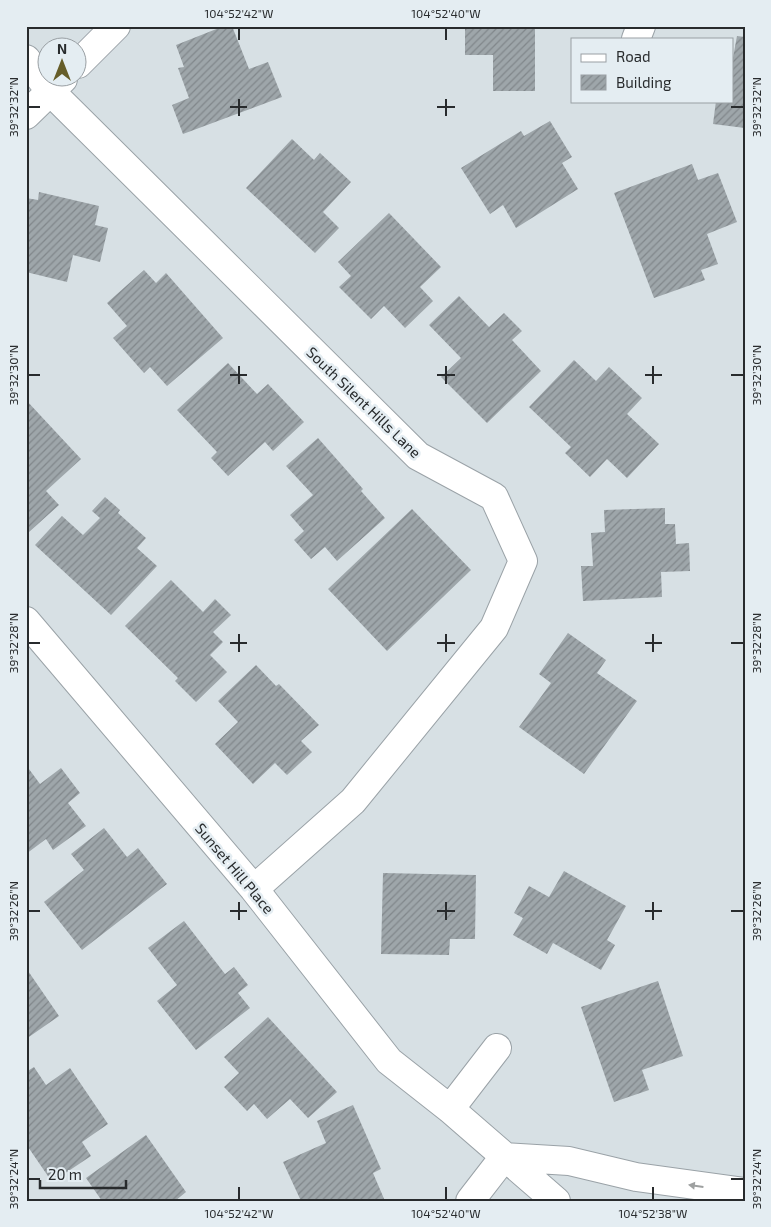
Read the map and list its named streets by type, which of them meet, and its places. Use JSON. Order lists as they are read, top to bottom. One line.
{"streets":{"street":["South Silent Hills Lane","Sunset Hill Place"]},"crossings":[["South Silent Hills Lane","Sunset Hill Place"]],"legend":["Road","Building"],"scale_bar":"20 m","north":"top","coordinates":["104°52'42\"W","104°52'40\"W","39°32'32\"N","39°32'30\"N","39°32'28\"N","39°32'26\"N","39°32'24\"N","104°52'38\"W"]}
